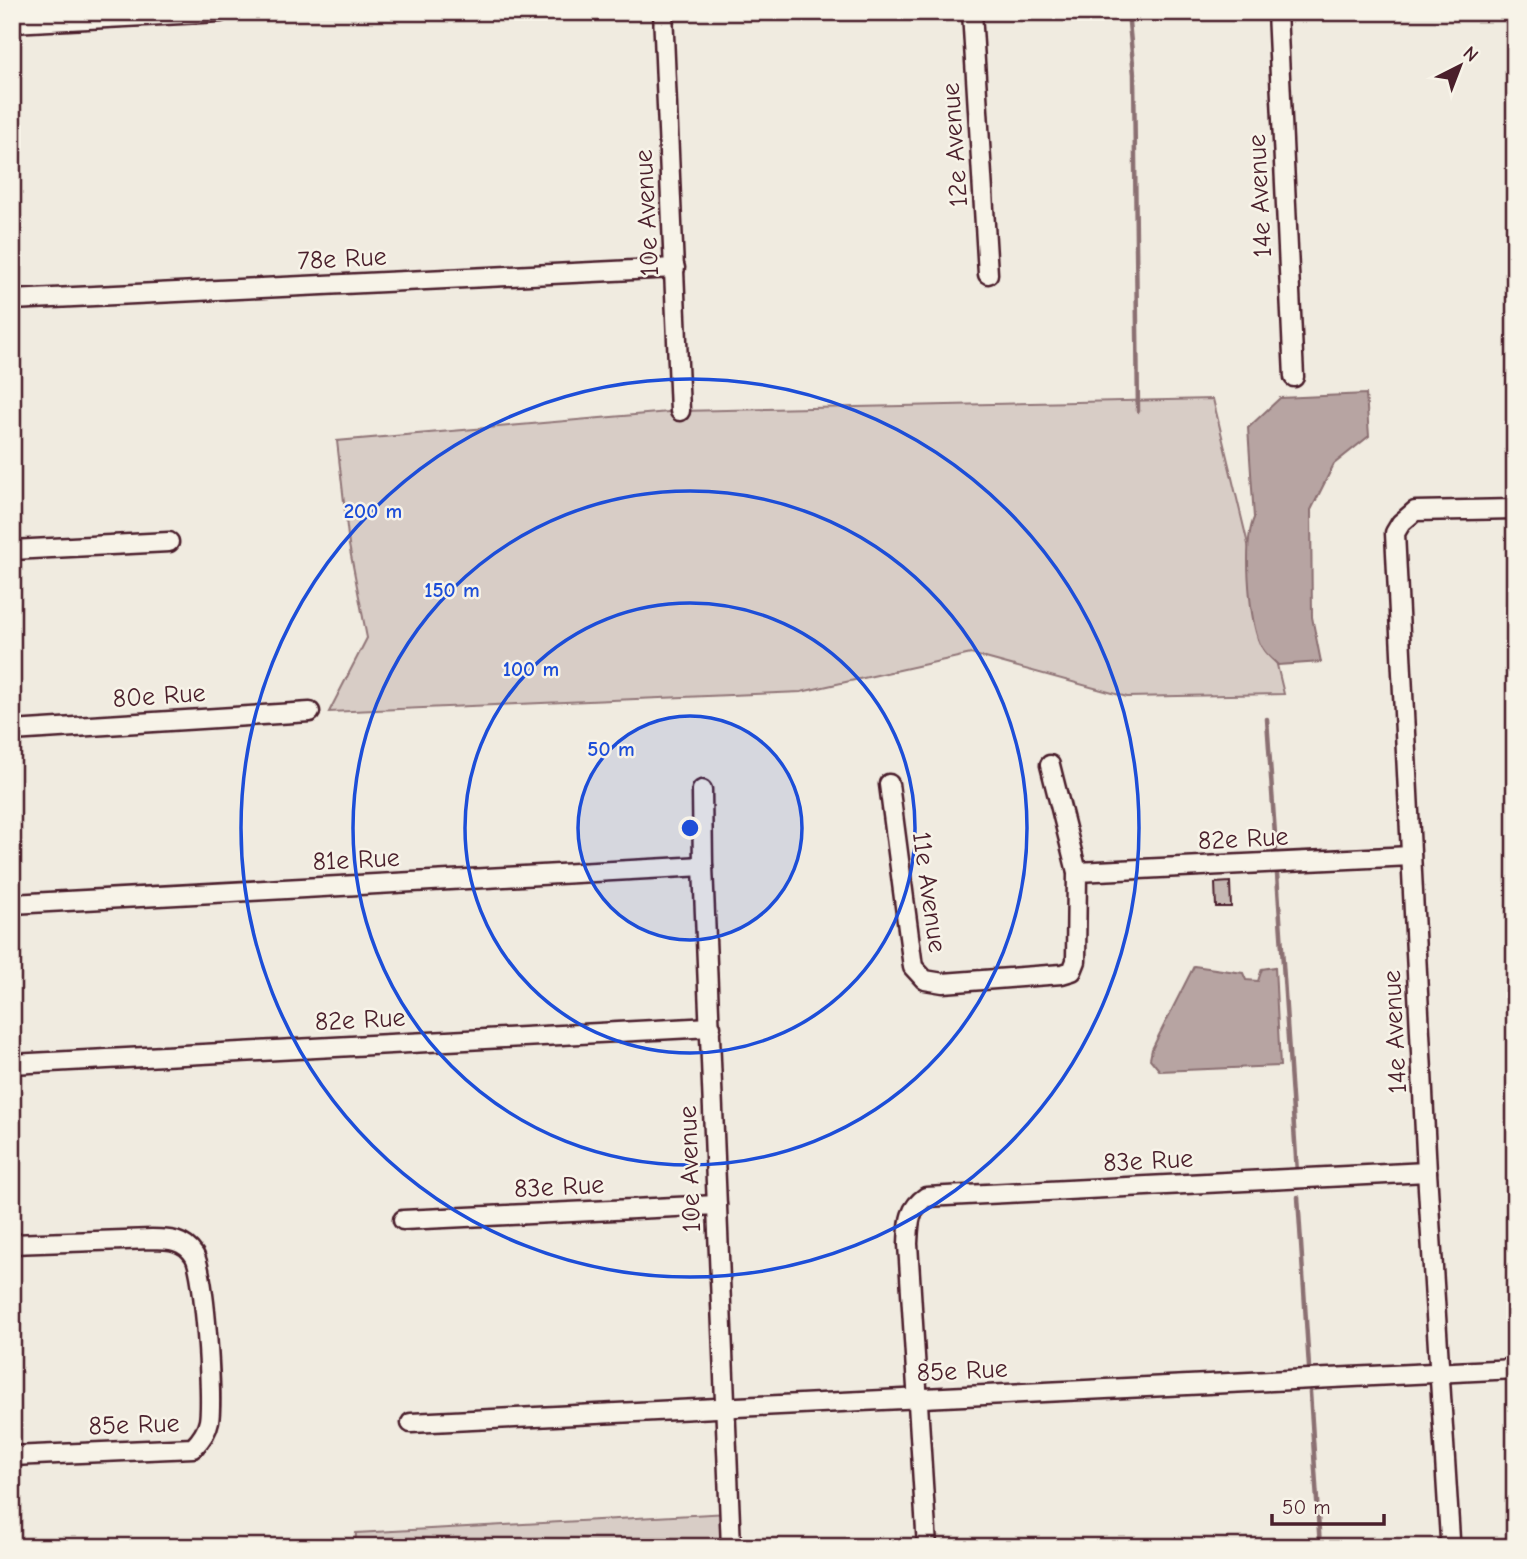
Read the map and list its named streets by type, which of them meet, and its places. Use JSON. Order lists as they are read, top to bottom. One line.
{"streets":{"street":["12e Avenue","14e Avenue","10e Avenue","78e Rue","80e Rue","82e Rue","81e Rue","11e Avenue","83e Rue","85e Rue"]},"crossings":[["14e Avenue","82e Rue"],["14e Avenue","83e Rue"],["14e Avenue","85e Rue"],["10e Avenue","78e Rue"],["10e Avenue","82e Rue"],["10e Avenue","81e Rue"],["10e Avenue","83e Rue"],["10e Avenue","85e Rue"],["82e Rue","11e Avenue"],["83e Rue","85e Rue"]],"scale_bar":"50 m","north":"top right","rings":["200 m","150 m","100 m","50 m"]}
